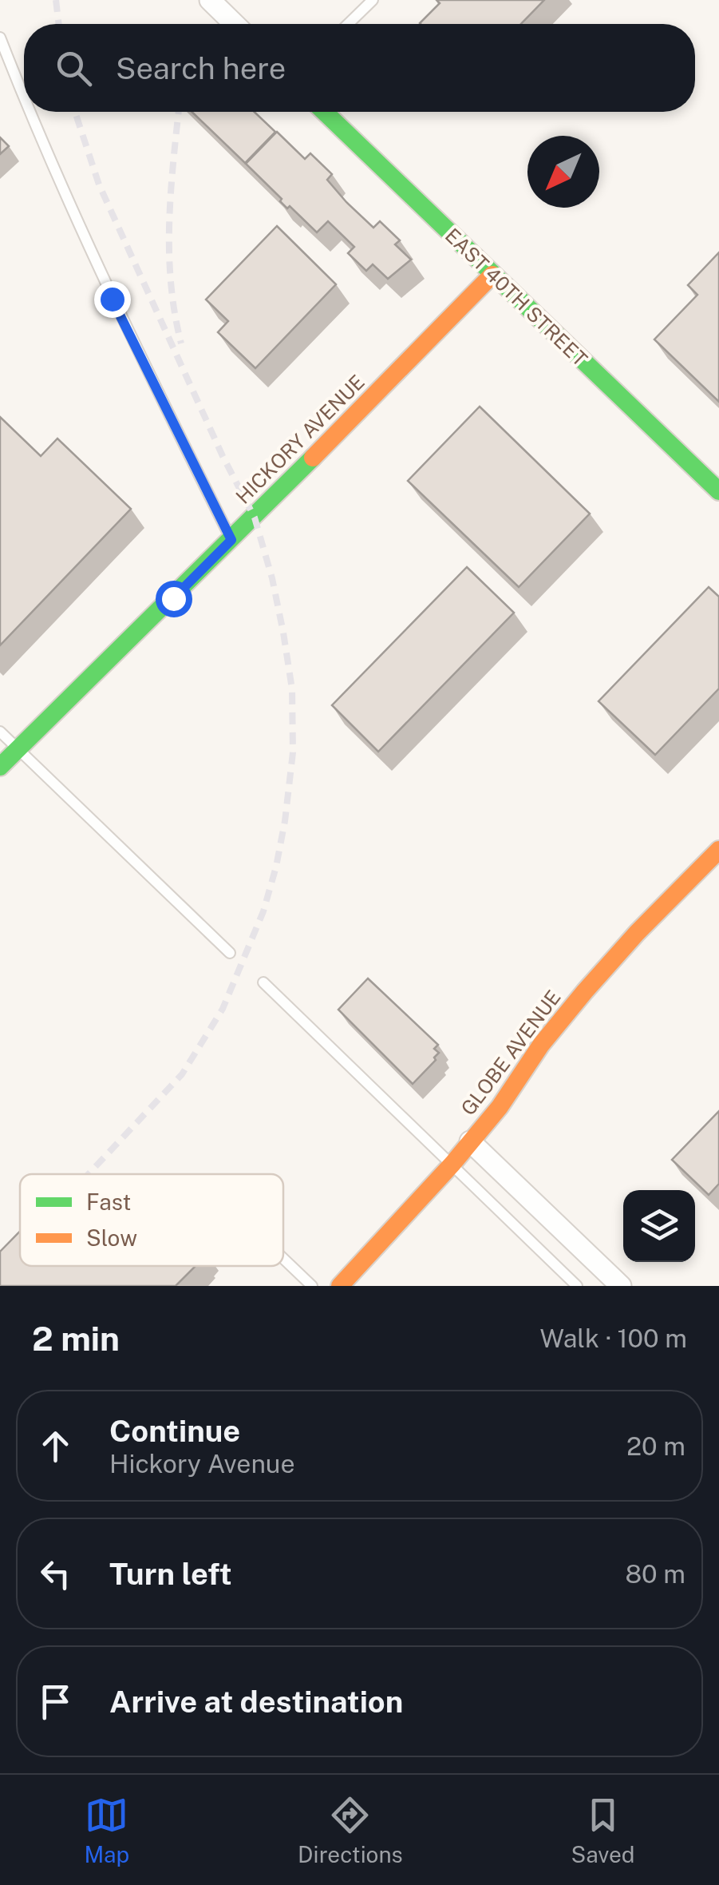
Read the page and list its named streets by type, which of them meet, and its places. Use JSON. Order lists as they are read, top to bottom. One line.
{"streets":{"street":["EAST 40TH STREET","HICKORY AVENUE","GLOBE AVENUE"]},"crossings":[["EAST 40TH STREET","HICKORY AVENUE"]],"legend":["Fast","Slow"],"north":"bottom left","page":{"search":"Search here","heading":["2 min","Walk · 100 m"],"list":[["Continue","Hickory Avenue","20 m"],["Turn left","80 m"],"Arrive at destination"],"nav":["Map","Directions","Saved"]}}
